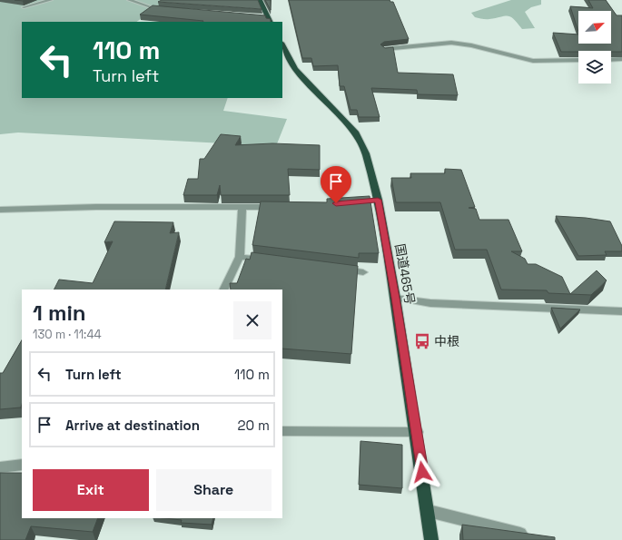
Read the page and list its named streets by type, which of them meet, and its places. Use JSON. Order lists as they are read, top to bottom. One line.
{"streets":{"highway":["国道465号"]},"places":{"bus stop":["中根"]},"north":"top right","page":{"turn":["110 m","Turn left"],"heading":["1 min","130 m · 11:44"],"list":[{"name":"Turn left","value":"110 m"},{"name":"Arrive at destination","value":"20 m"}],"buttons":["Exit","Share"]}}
